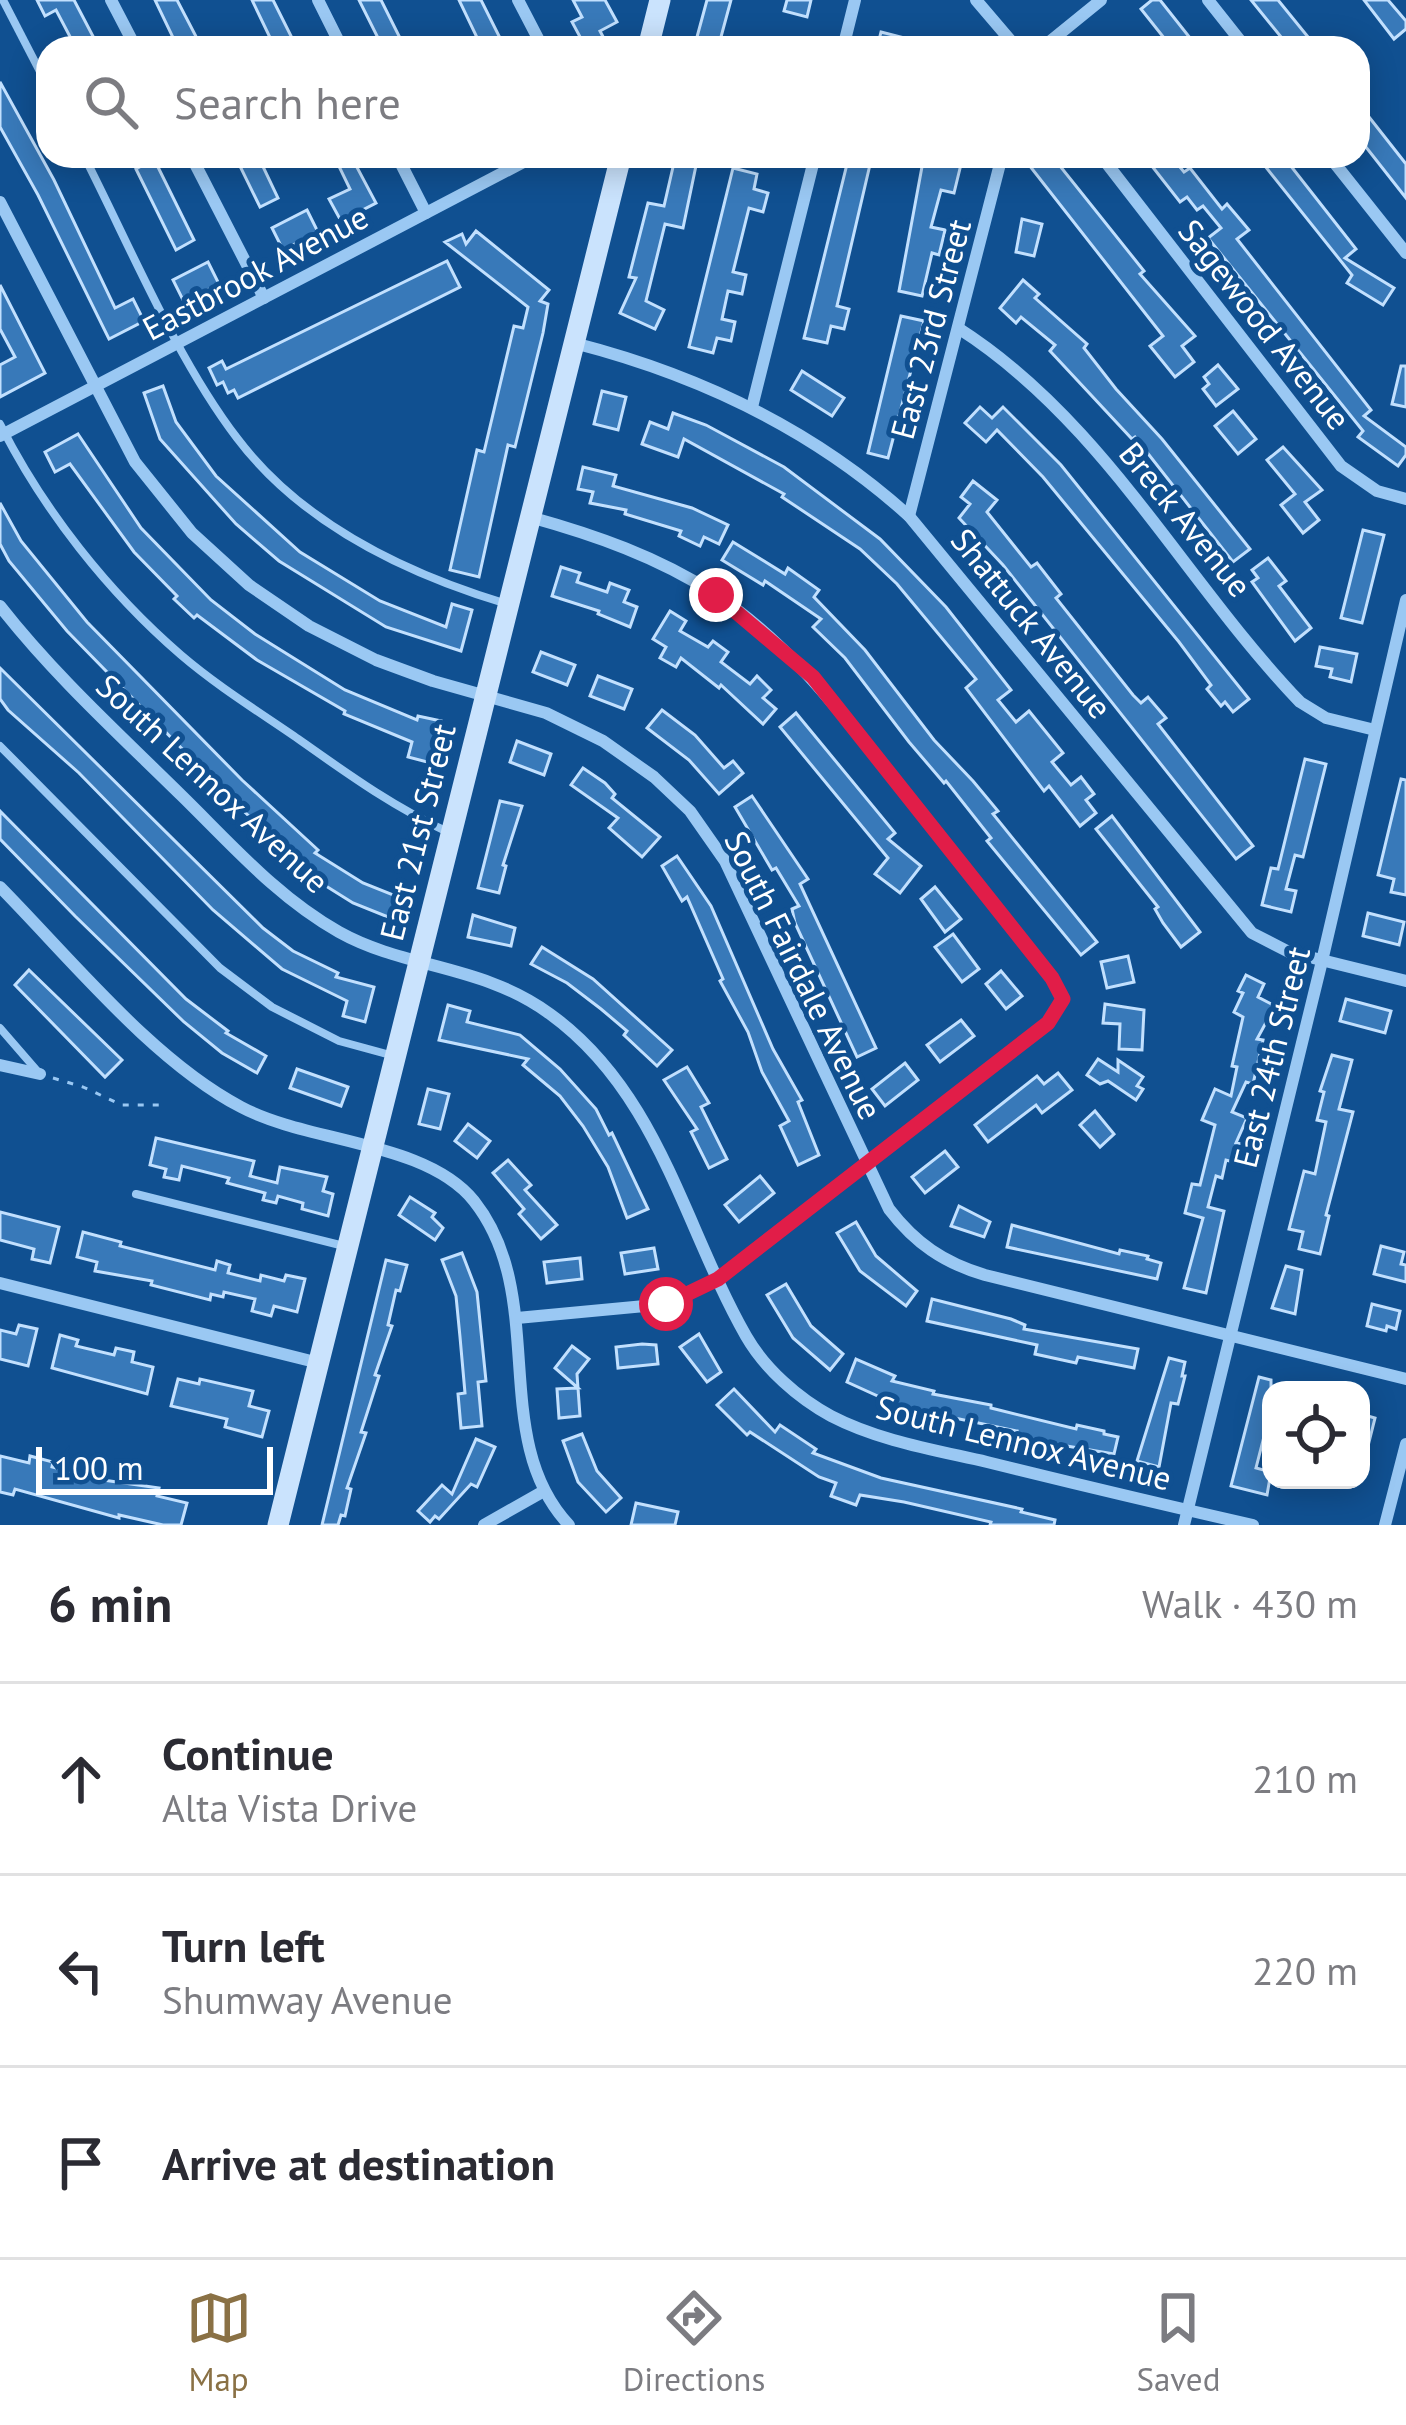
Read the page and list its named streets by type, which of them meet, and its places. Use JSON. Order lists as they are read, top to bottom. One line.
{"streets":{"street":["Eastbrook Avenue","Sagewood Avenue","East 23rd Street","Breck Avenue","Shattuck Avenue","South Lennox Avenue","East 21st Street","South Fairdale Avenue","East 24th Street"]},"crossings":[["Eastbrook Avenue","South Fairdale Avenue"],["East 23rd Street","Breck Avenue"],["East 23rd Street","Shattuck Avenue"],["Breck Avenue","East 24th Street"],["Shattuck Avenue","East 21st Street"],["Shattuck Avenue","East 24th Street"],["South Lennox Avenue","East 21st Street"],["South Lennox Avenue","East 24th Street"],["East 21st Street","South Fairdale Avenue"],["South Fairdale Avenue","East 24th Street"]],"scale_bar":"100 m","page":{"search":"Search here","scale":"100 m","heading":["6 min","Walk · 430 m"],"list":[["Continue","Alta Vista Drive","210 m"],["Turn left","Shumway Avenue","220 m"],"Arrive at destination"],"nav":["Map","Directions","Saved"]}}
